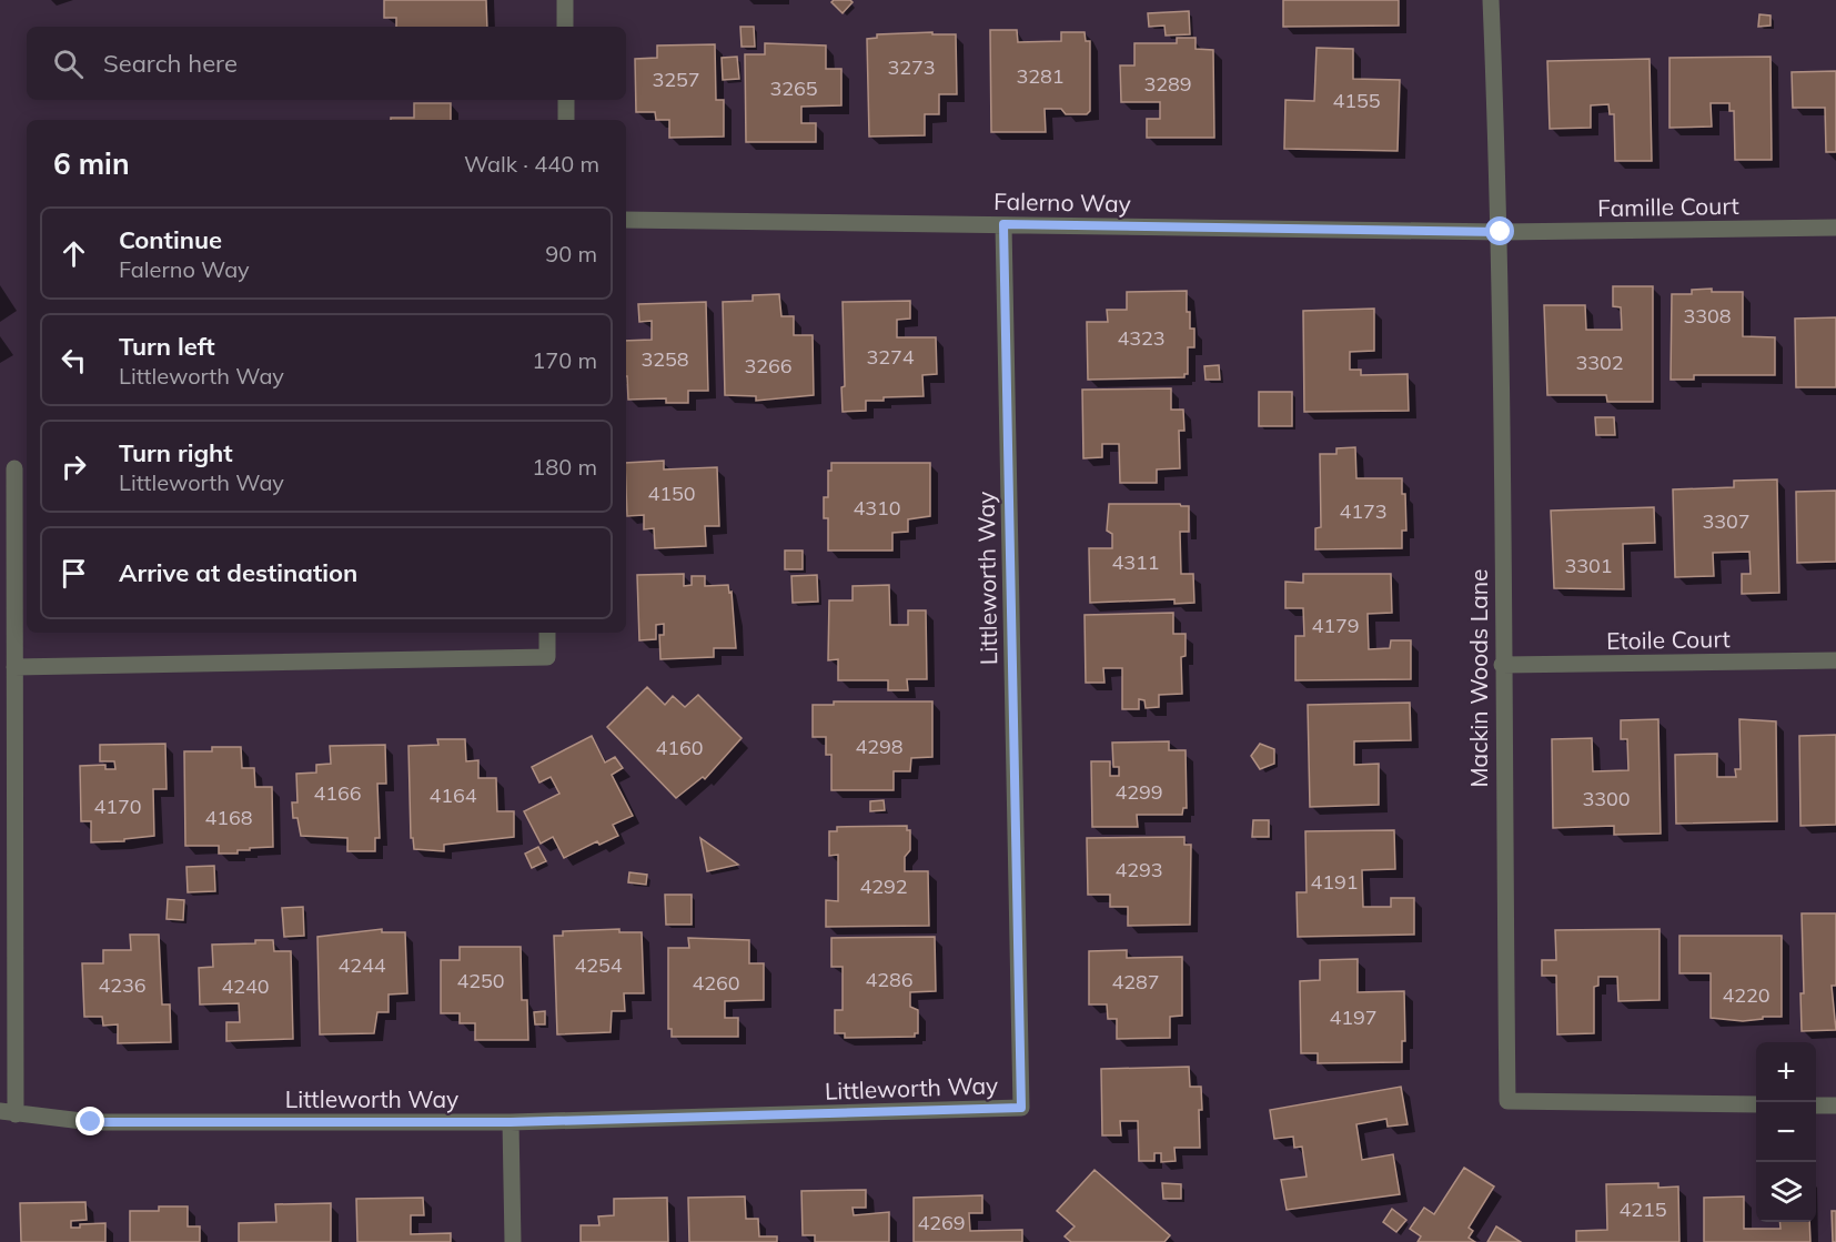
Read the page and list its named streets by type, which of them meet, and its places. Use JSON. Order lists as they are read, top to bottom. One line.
{"streets":{"street":["Falerno Way","Famille Court","Littleworth Way","Etoile Court","Mackin Woods Lane"]},"crossings":[["Falerno Way","Famille Court"],["Falerno Way","Littleworth Way"],["Falerno Way","Mackin Woods Lane"],["Famille Court","Mackin Woods Lane"],["Etoile Court","Mackin Woods Lane"]],"house_numbers":["3273","3281","3257","3289","3265","4155","3308","4323","3274","3258","3302","3266","4150","4310","4173","3307","4311","3301","4179","4298","4160","4299","4166","4164","3300","4170","4168","4293","4191","4292","4244","4254","4286","4250","4287","4260","4236","4240","4220","4197","4215","4269"],"page":{"search":"Search here","heading":["6 min","Walk · 440 m"],"list":[["Continue","Falerno Way","90 m"],["Turn left","Littleworth Way","170 m"],["Turn right","Littleworth Way","180 m"],"Arrive at destination"],"map_buttons":["+","−"]}}
